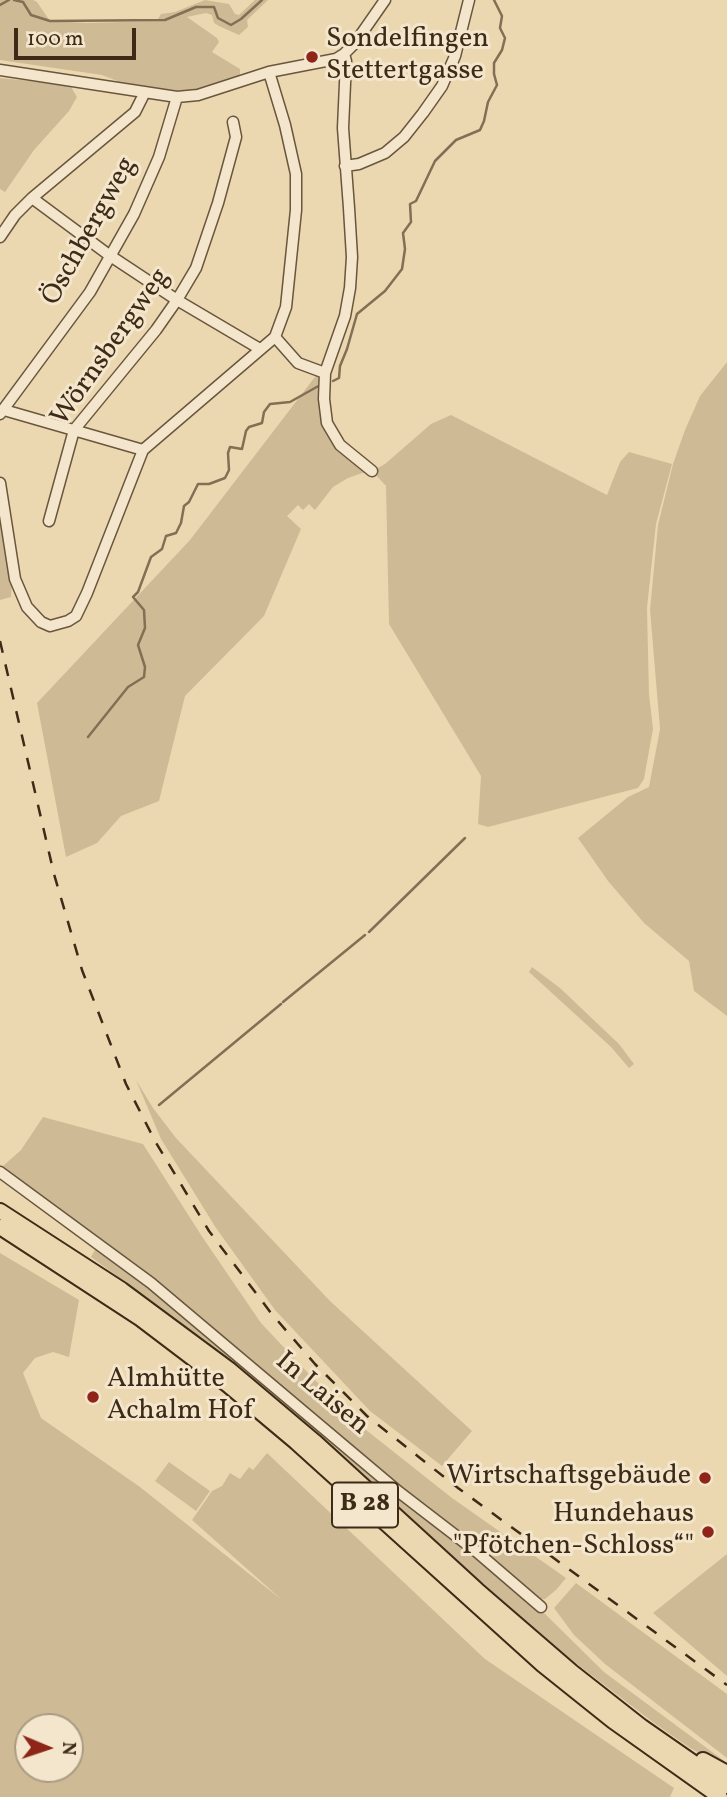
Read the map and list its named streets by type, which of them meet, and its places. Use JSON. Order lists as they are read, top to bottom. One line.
{"streets":{"highway":["B 28"],"street":["Öschbergweg","Wörnsbergweg","In Laisen"]},"places":["Sondelfingen Stettertgasse","Almhütte Achalm Hof","Wirtschaftsgebäude","Hundehaus \"Pfötchen-Schloss“\""],"scale_bar":"100 m","north":"right"}
